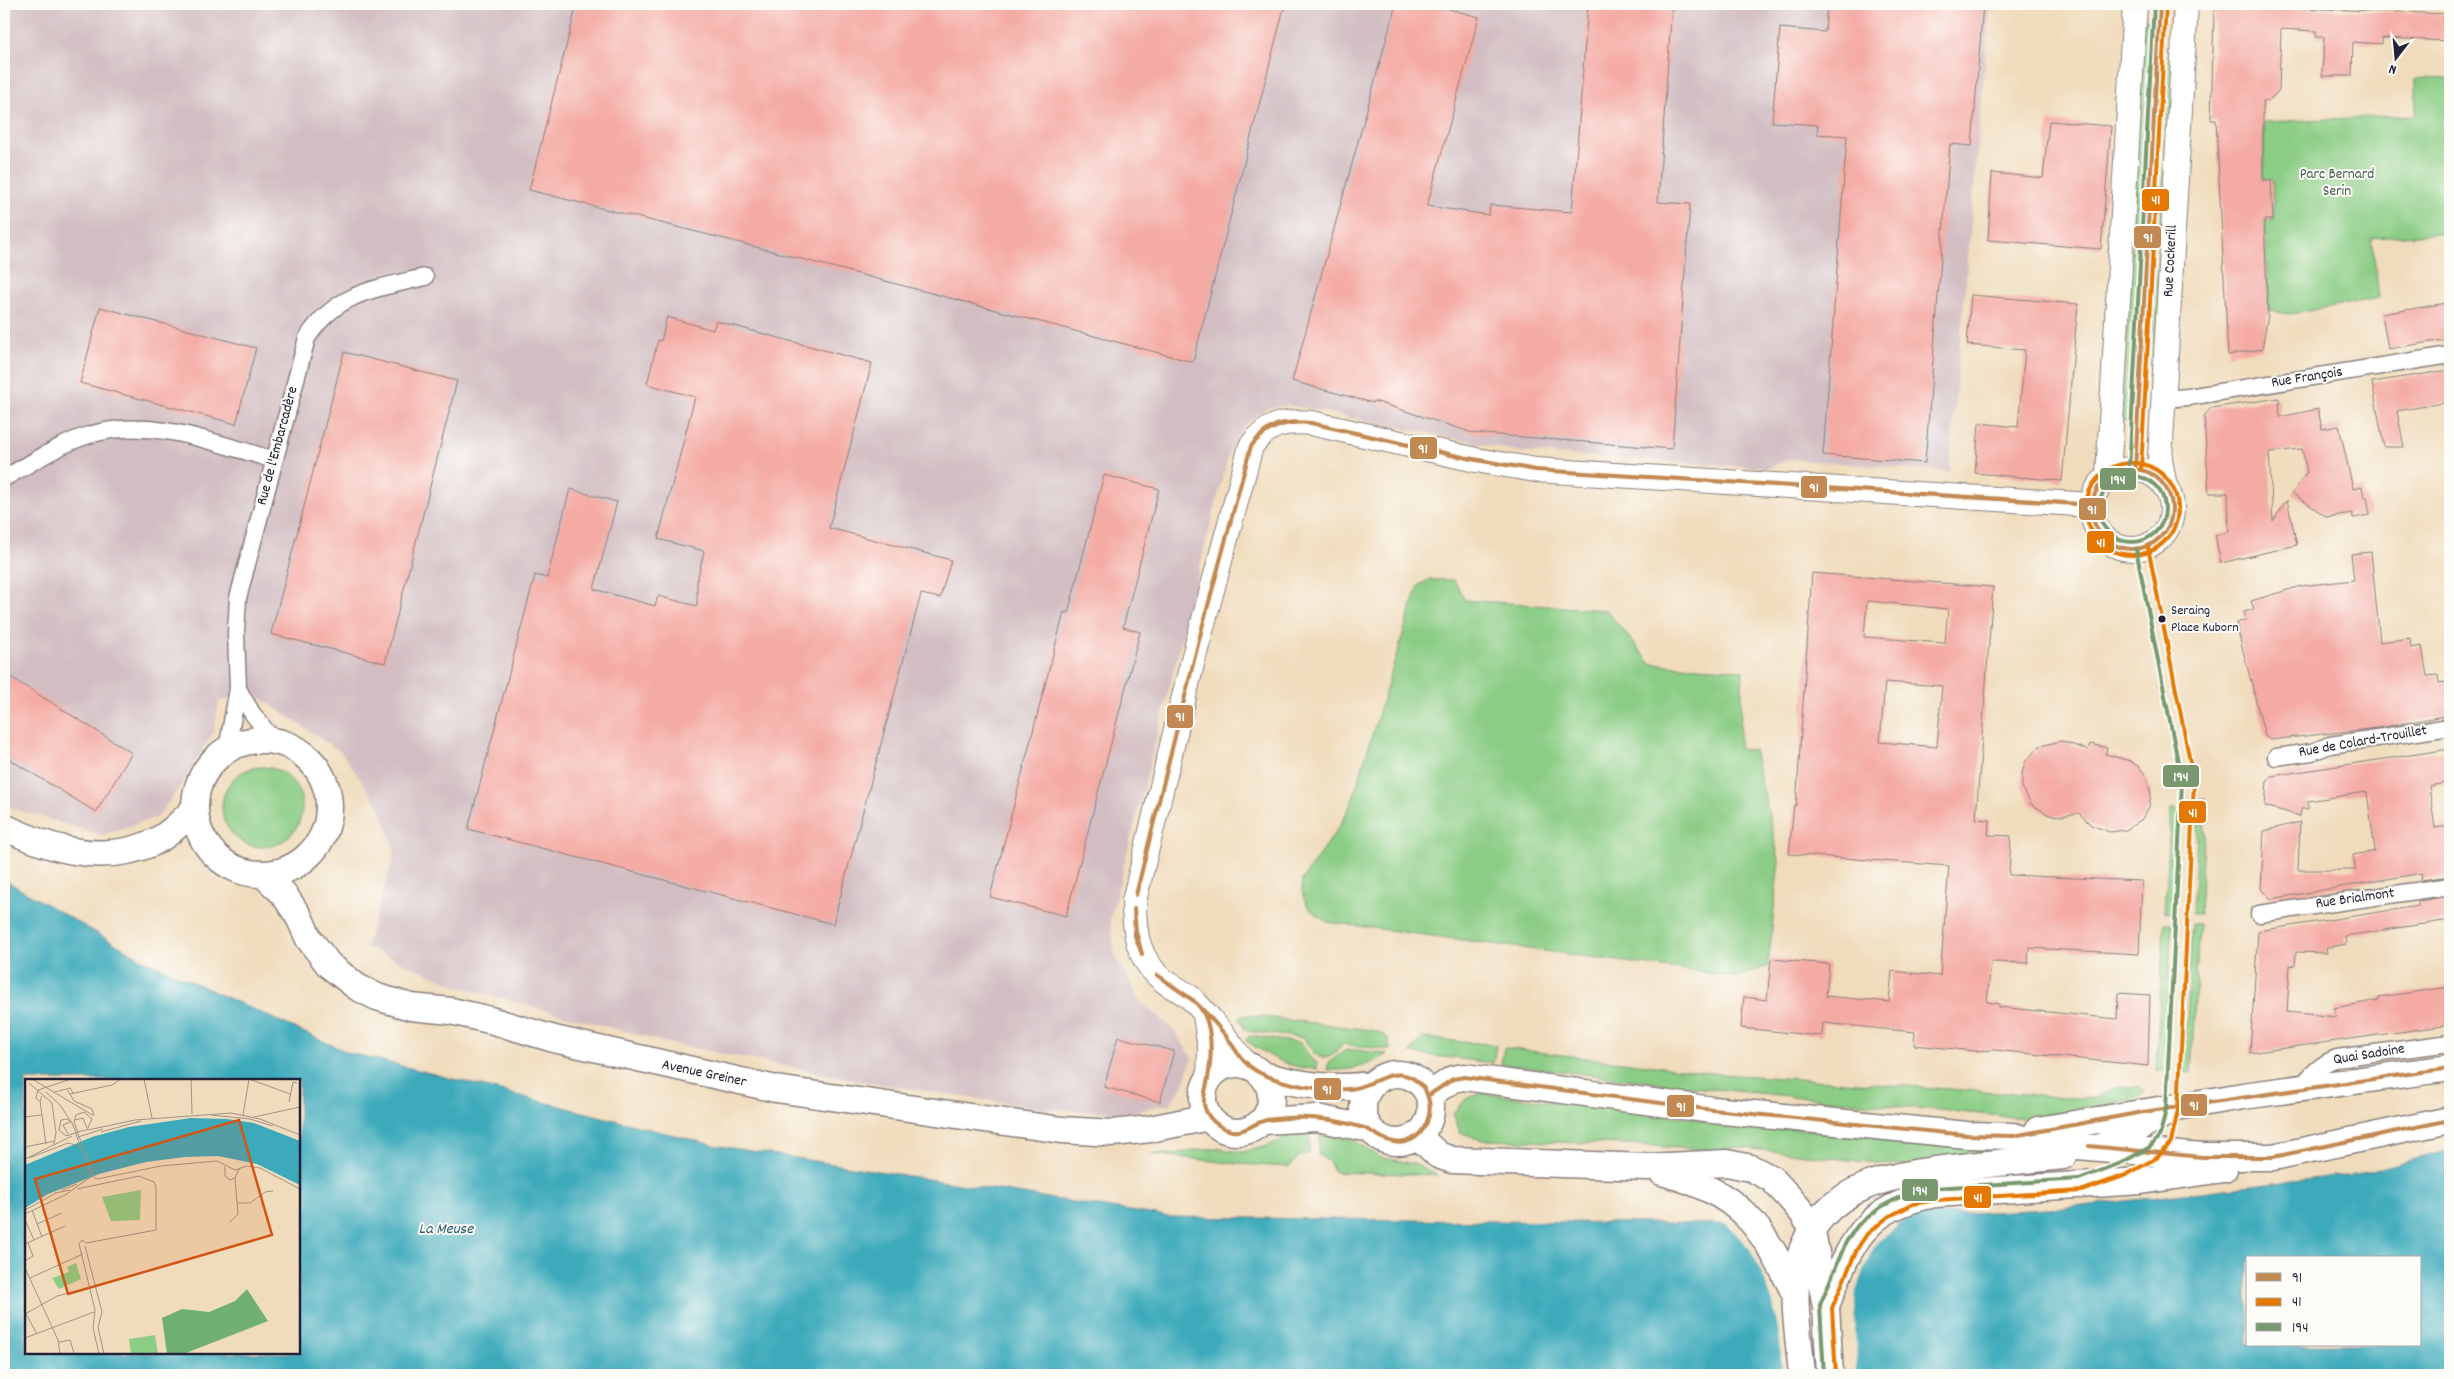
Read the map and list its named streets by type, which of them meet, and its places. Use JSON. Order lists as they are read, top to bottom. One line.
{"streets":{"main road":["Rue Cockerill","Quai Sadoine","Avenue Greiner"],"street":["Rue François","Rue de l'Embarcadère","Rue de Colard-Trouillet","Rue Brialmont"]},"crossings":[["Rue Cockerill","Rue François"],["Rue de l'Embarcadère","Avenue Greiner"]],"water":["La Meuse"],"parks":["Parc Bernard Serin"],"places":["Seraing Place Kuborn"],"lines":["transit line 91","transit line 41","transit line 194"],"legend":["91","41","194"],"north":"bottom"}
